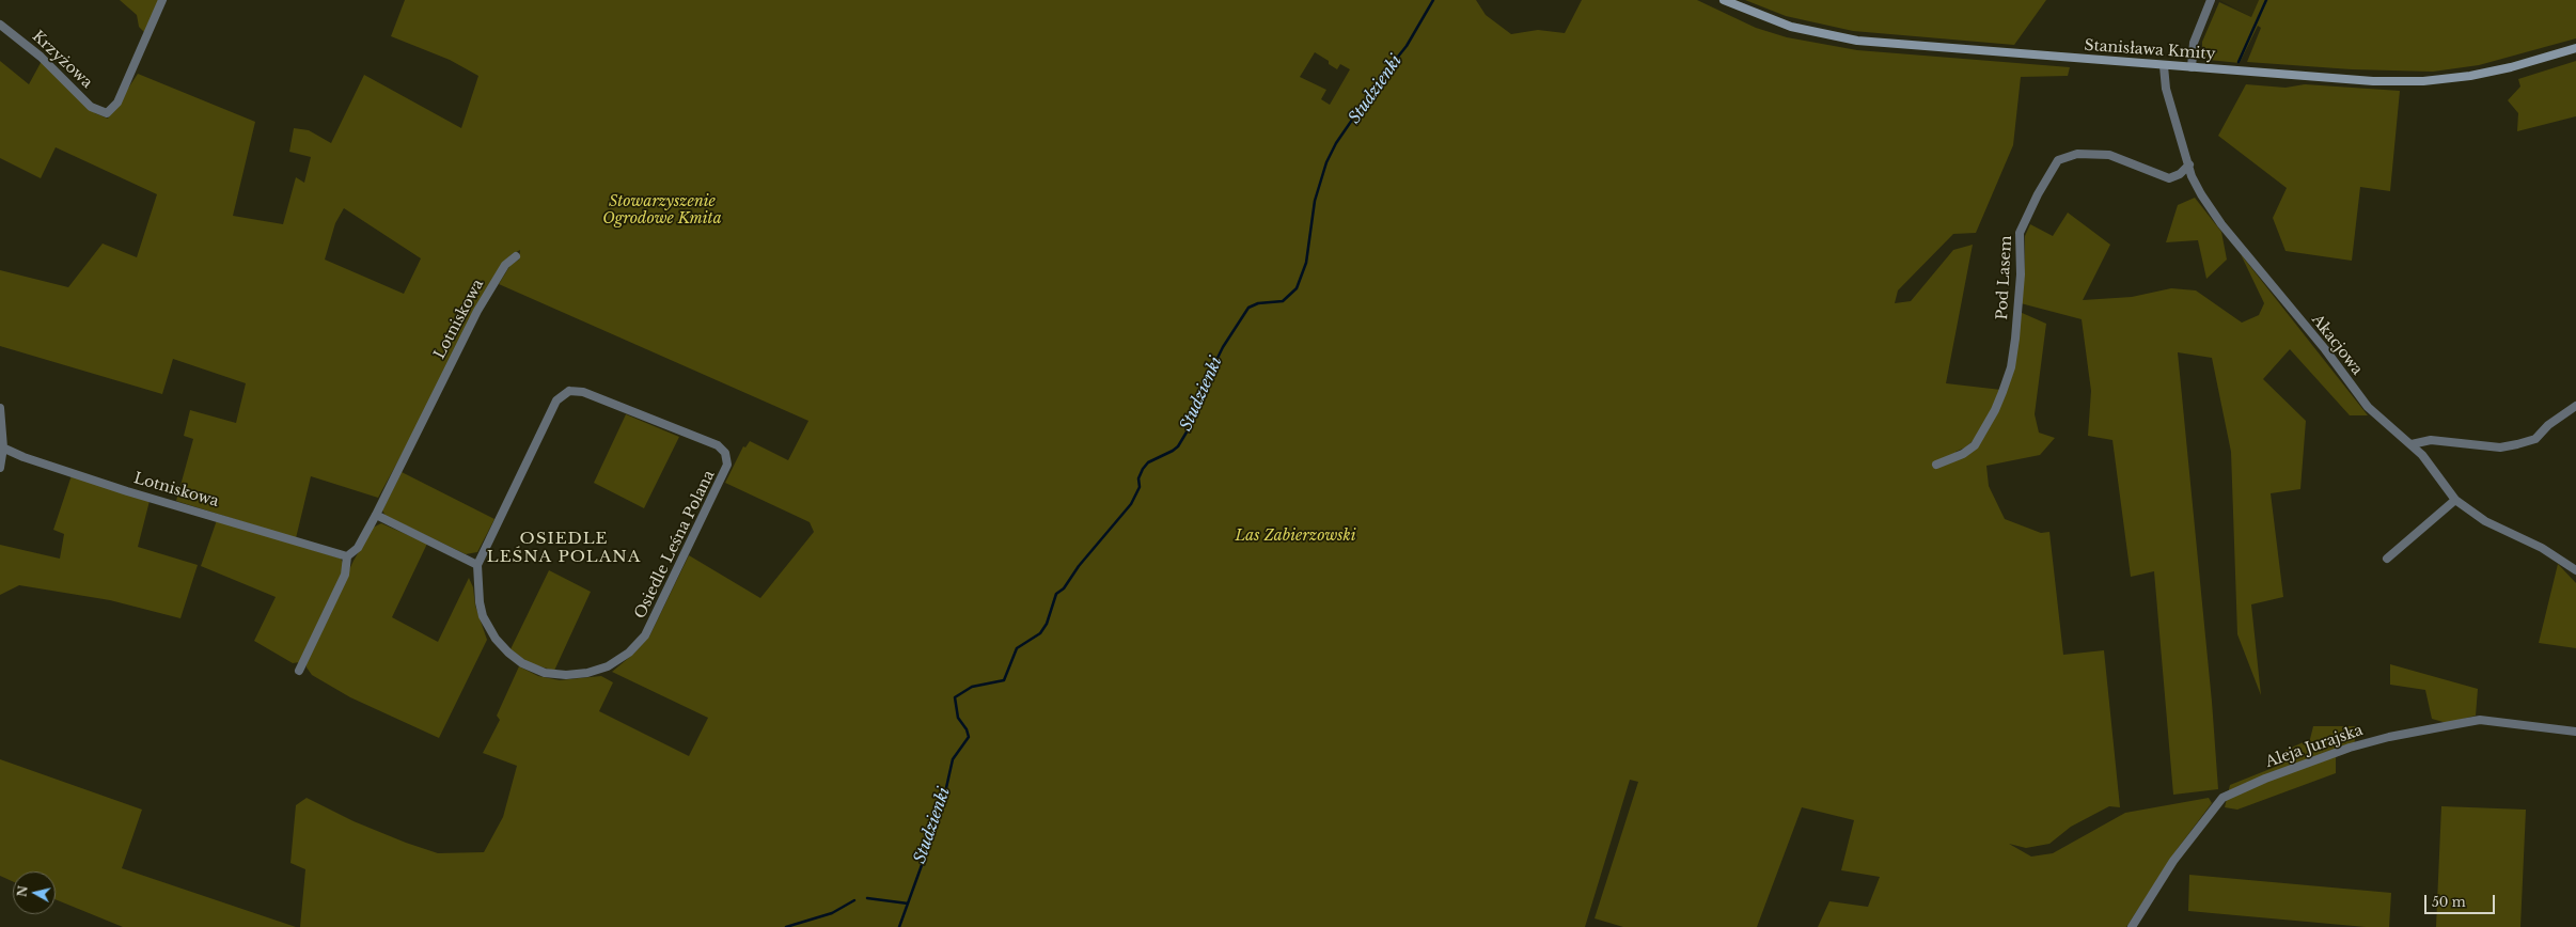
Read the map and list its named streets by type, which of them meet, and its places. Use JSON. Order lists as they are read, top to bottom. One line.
{"streets":{"main road":["Stanisława Kmity"],"street":["Krzyżowa","Pod Lasem","Lotniskowa","Akacjowa","Osiedle Leśna Polana","Aleja Jurajska"]},"crossings":[["Stanisława Kmity","Akacjowa"],["Pod Lasem","Akacjowa"]],"districts":["OSIEDLE LEŚNA POLANA"],"water":["Studzienki"],"parks":["Stowarzyszenie Ogrodowe Kmita","Las Zabierzowski"],"scale_bar":"50 m","north":"left"}
